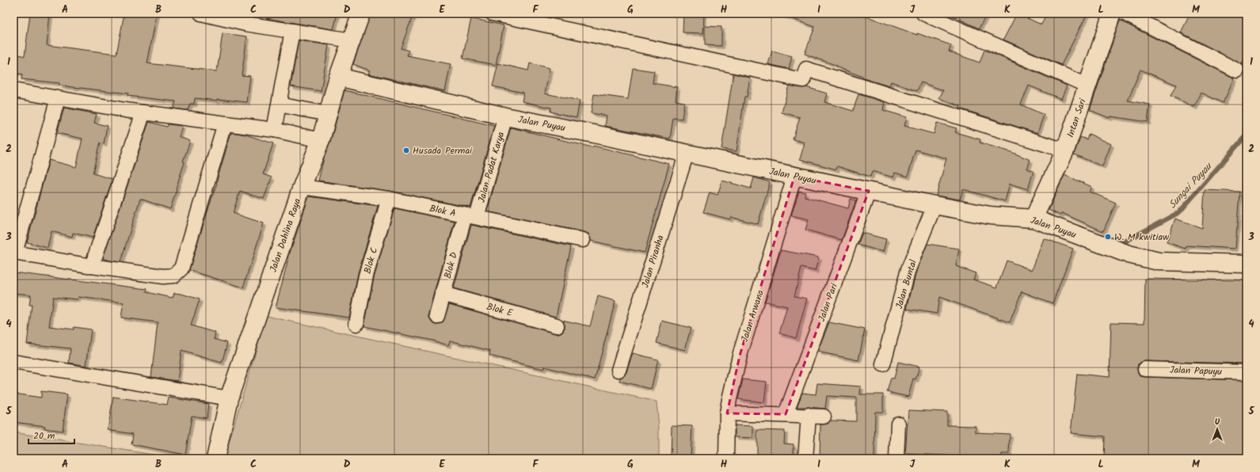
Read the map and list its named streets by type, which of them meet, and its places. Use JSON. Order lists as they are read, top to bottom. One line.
{"streets":{"street":["Intan Sari","Jalan Puyau","Jalan Padat Karya","Blok A","Jalan Dahlina Raya","Blok C","Jalan Piranha","Blok D","Jalan Buntal","Jalan Pari","Blok E","Jalan Arwana","Jalan Papuyu"]},"crossings":[["Intan Sari","Jalan Puyau"],["Jalan Puyau","Jalan Padat Karya"],["Jalan Puyau","Jalan Dahlina Raya"],["Jalan Puyau","Jalan Piranha"],["Jalan Puyau","Jalan Buntal"],["Jalan Puyau","Jalan Pari"],["Jalan Puyau","Jalan Arwana"],["Jalan Padat Karya","Blok A"],["Jalan Padat Karya","Blok D"],["Blok A","Jalan Dahlina Raya"],["Blok A","Blok C"],["Blok A","Blok D"],["Blok D","Blok E"]],"water":["Sungai Puyau"],"places":["Husada Permai","W. M kwitiaw"],"scale_bar":"20 m","north":"top","grid":{"columns":["A","B","C","D","E","F","G","H","I","J","K","L","M"],"rows":["1","2","3","4","5"]}}
